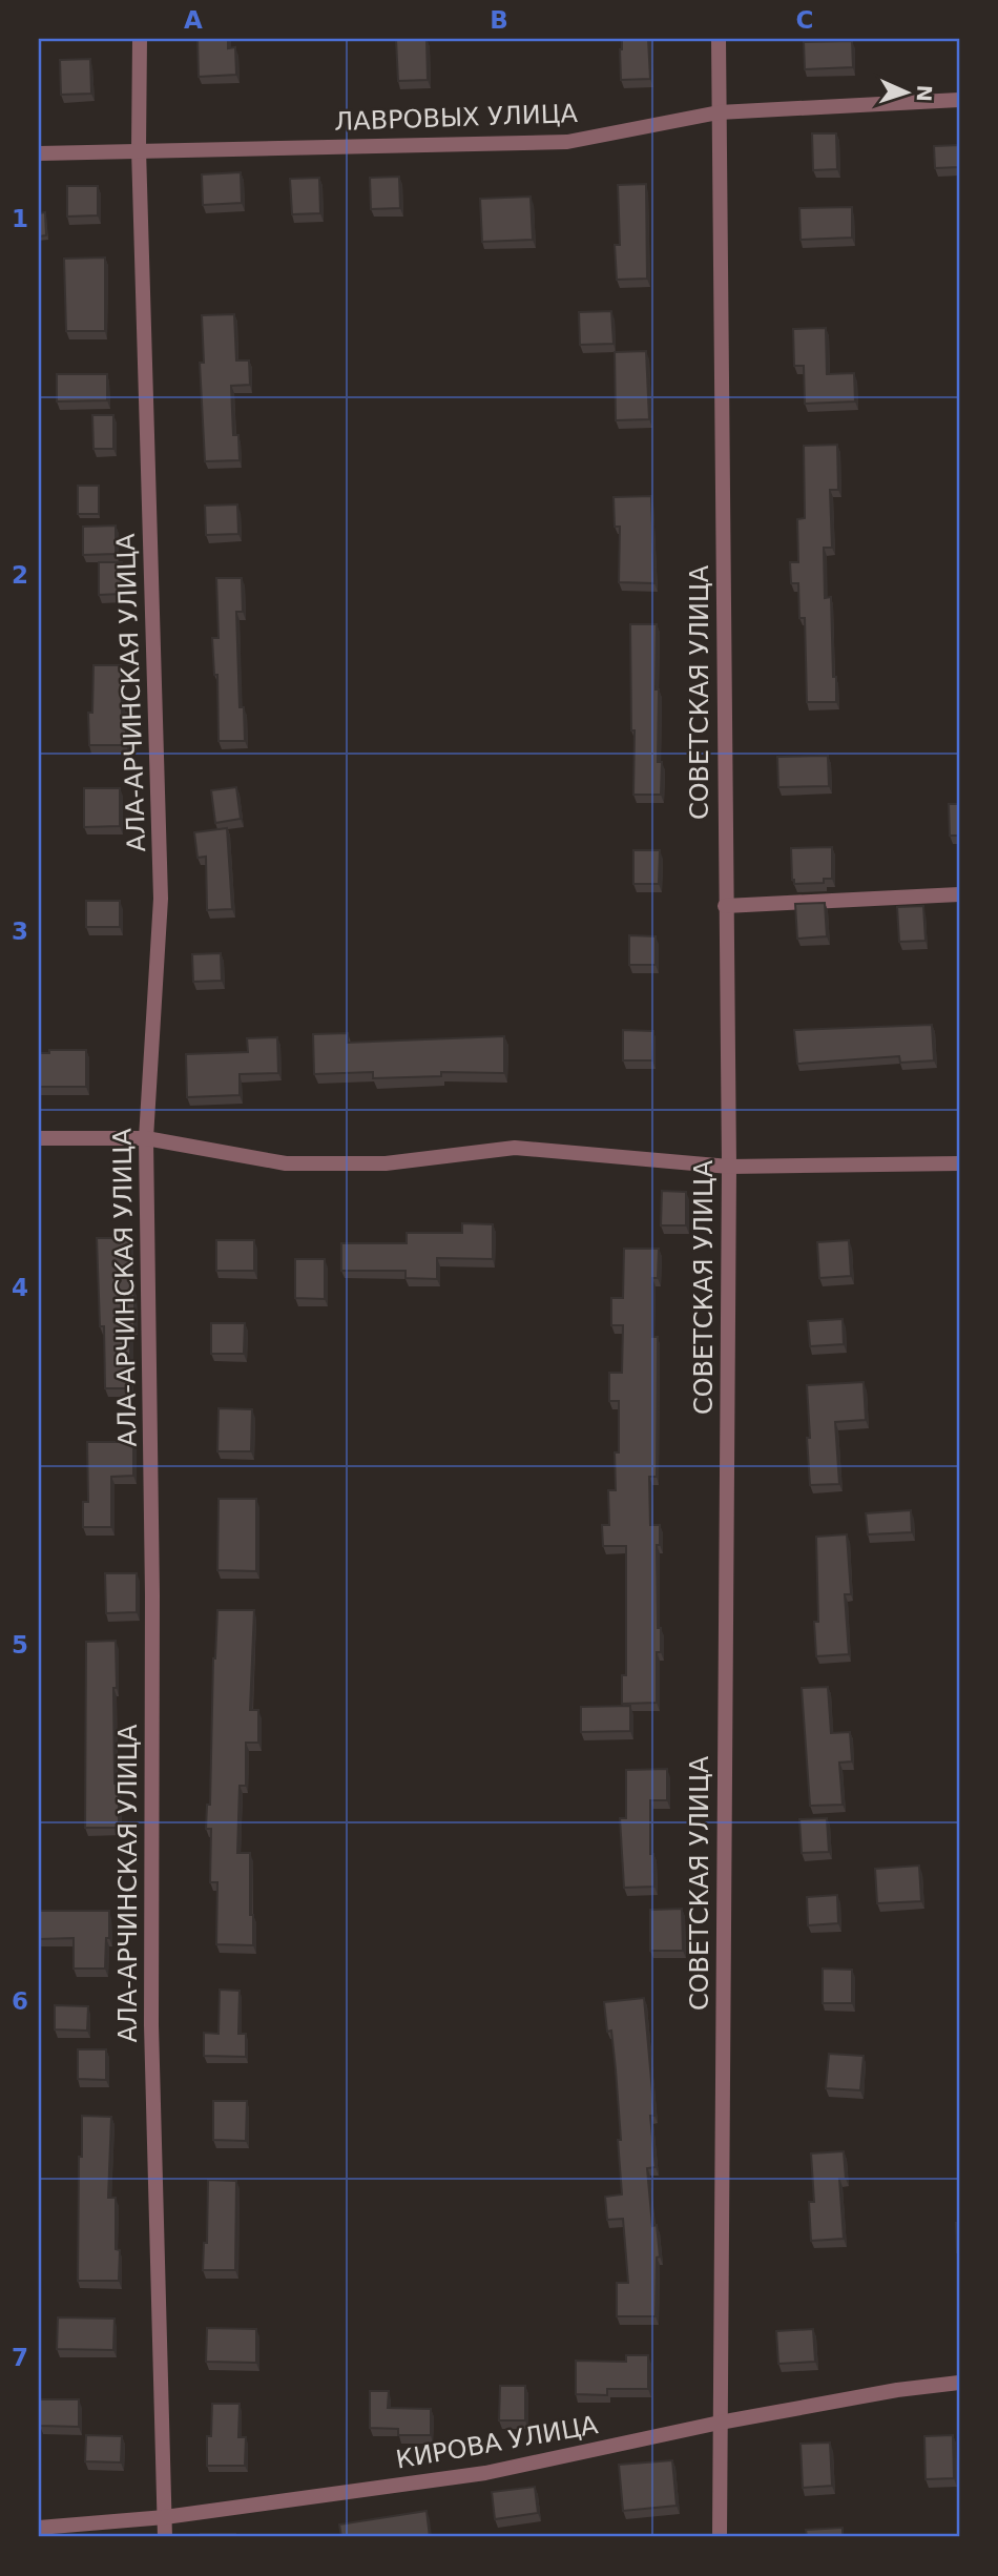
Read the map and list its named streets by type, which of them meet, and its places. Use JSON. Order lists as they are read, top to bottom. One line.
{"streets":{"street":["ЛАВРОВЫХ УЛИЦА","АЛА-АРЧИНСКАЯ УЛИЦА","СОВЕТСКАЯ УЛИЦА","КИРОВА УЛИЦА"]},"crossings":[["ЛАВРОВЫХ УЛИЦА","АЛА-АРЧИНСКАЯ УЛИЦА"],["ЛАВРОВЫХ УЛИЦА","СОВЕТСКАЯ УЛИЦА"],["АЛА-АРЧИНСКАЯ УЛИЦА","КИРОВА УЛИЦА"],["СОВЕТСКАЯ УЛИЦА","КИРОВА УЛИЦА"]],"north":"right","grid":{"columns":["A","B","C"],"rows":["1","2","3","4","5","6","7"]}}
